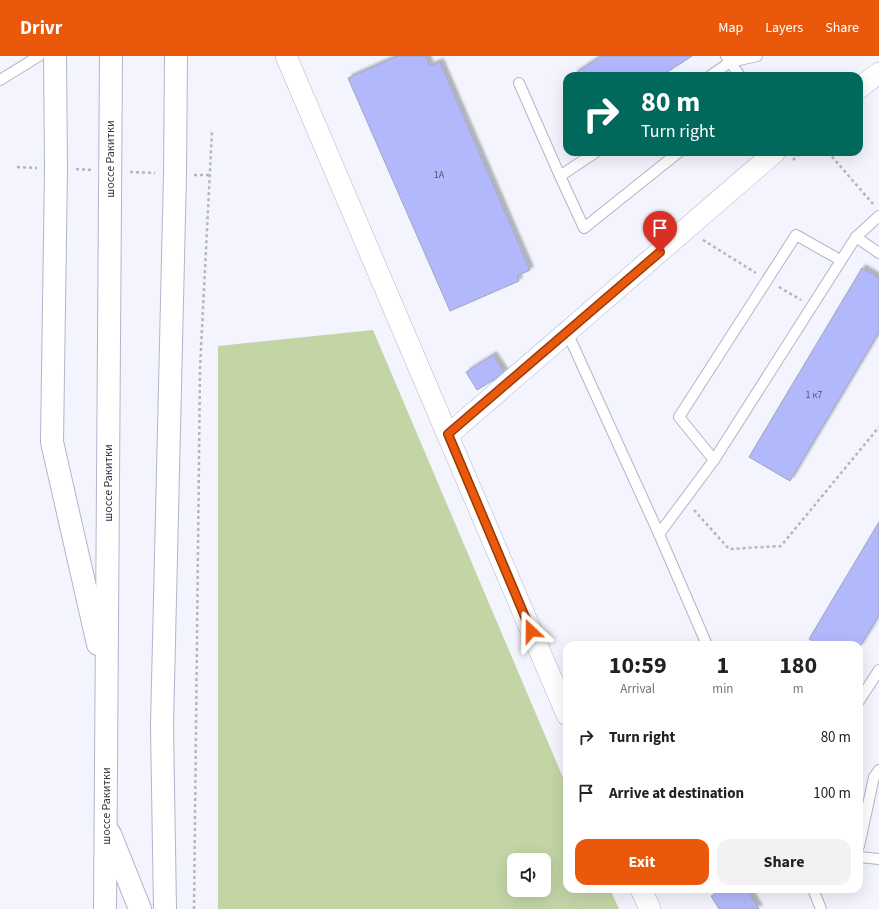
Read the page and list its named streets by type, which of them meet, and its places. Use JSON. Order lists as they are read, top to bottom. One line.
{"streets":{"street":["шоссе Ракитки"]},"house_numbers":["1А","1 к7"],"page":{"header":"Drivr","nav":["Map","Layers","Share"],"turn":["80 m","Turn right"],"eta":["10:59","Arrival","1","min","180","m"],"list":[{"name":"Turn right","value":"80 m"},{"name":"Arrive at destination","value":"100 m"}],"buttons":["Exit","Share"]}}
